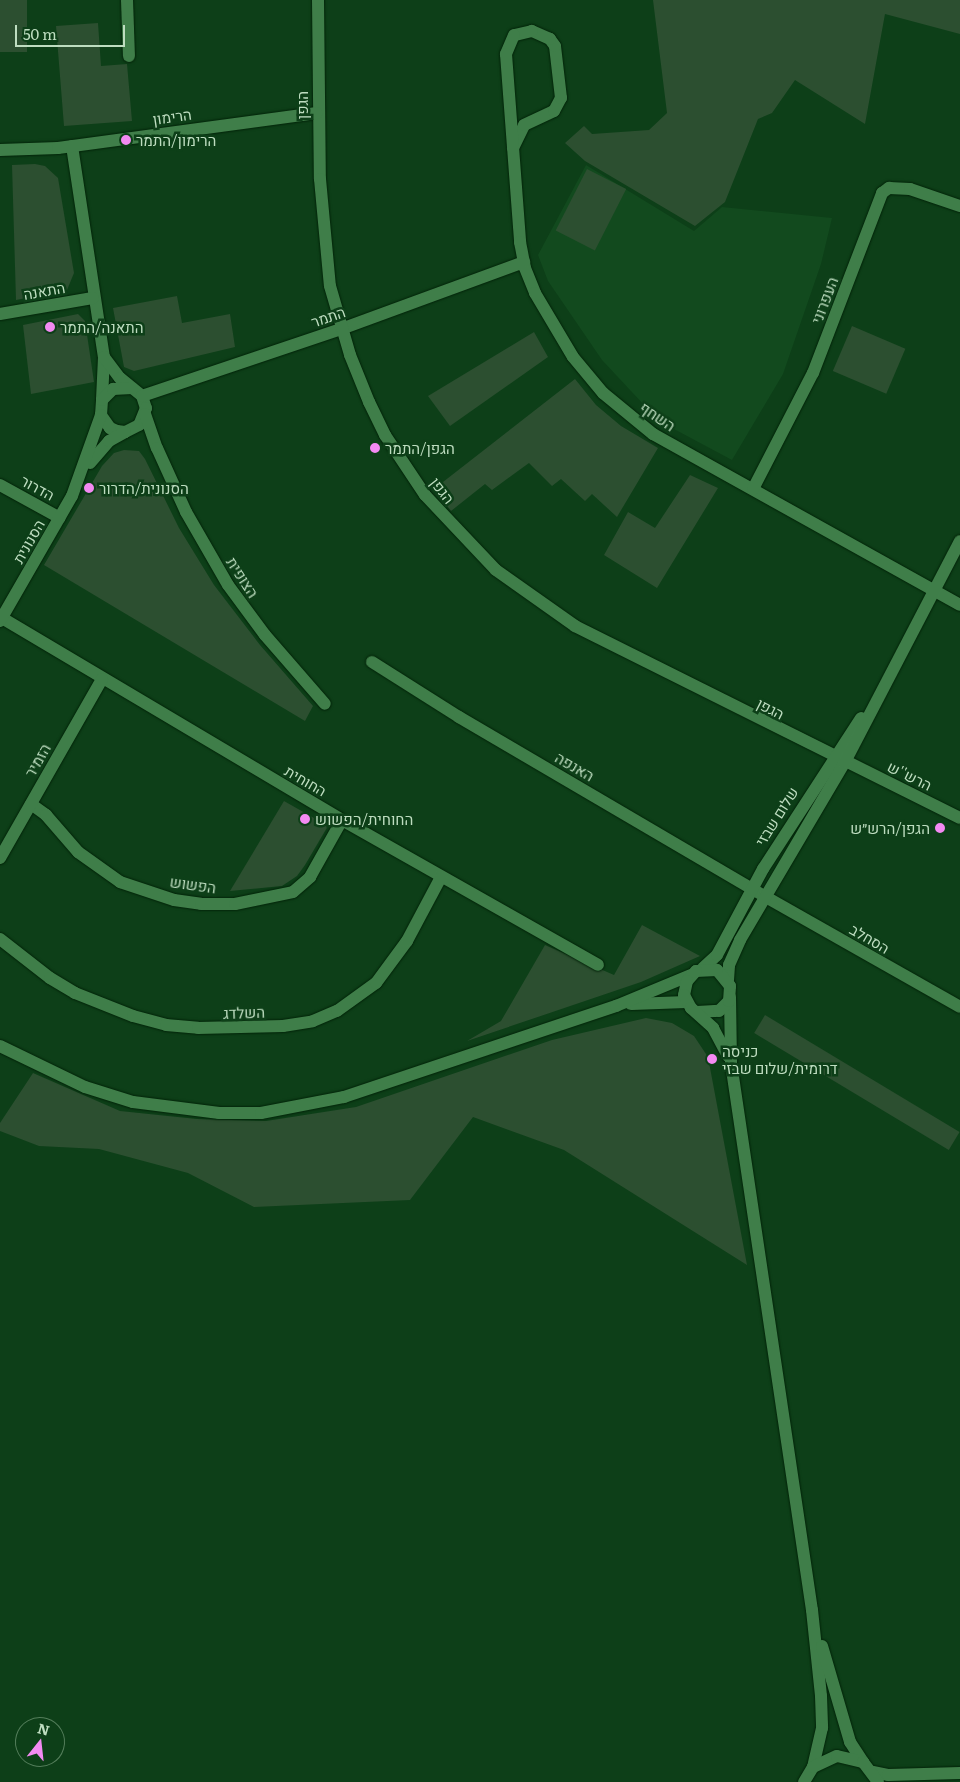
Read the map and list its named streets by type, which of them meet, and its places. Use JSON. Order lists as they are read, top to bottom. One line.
{"streets":{"street":["הגפן","הרימון","התאנה","העפרוני","התמר","השחף","הדרור","הסנונית","הצופית","הזמיר","האנפה","הרש''ש","החוחית","שלום שבזי","הפשוש","הסחלב","השלדג"]},"crossings":[["הגפן","הרימון"],["הגפן","התמר"],["הגפן","הרש''ש"],["הגפן","שלום שבזי"],["העפרוני","השחף"],["התמר","השחף"],["התמר","הסנונית"],["התמר","הצופית"],["השחף","שלום שבזי"],["הדרור","הסנונית"],["הסנונית","הצופית"],["הסנונית","החוחית"],["הזמיר","החוחית"],["הזמיר","הפשוש"],["האנפה","שלום שבזי"],["האנפה","הסחלב"],["הרש''ש","שלום שבזי"],["החוחית","הפשוש"],["החוחית","השלדג"],["שלום שבזי","הסחלב"]],"places":["הרימון/התמר","התאנה/התמר","הגפן/התמר","הסנונית/הדרור","החוחית/הפשוש","הגפן/הרש״ש","כניסה דרומית/שלום שבזי"],"scale_bar":"50 m","north":"top"}
